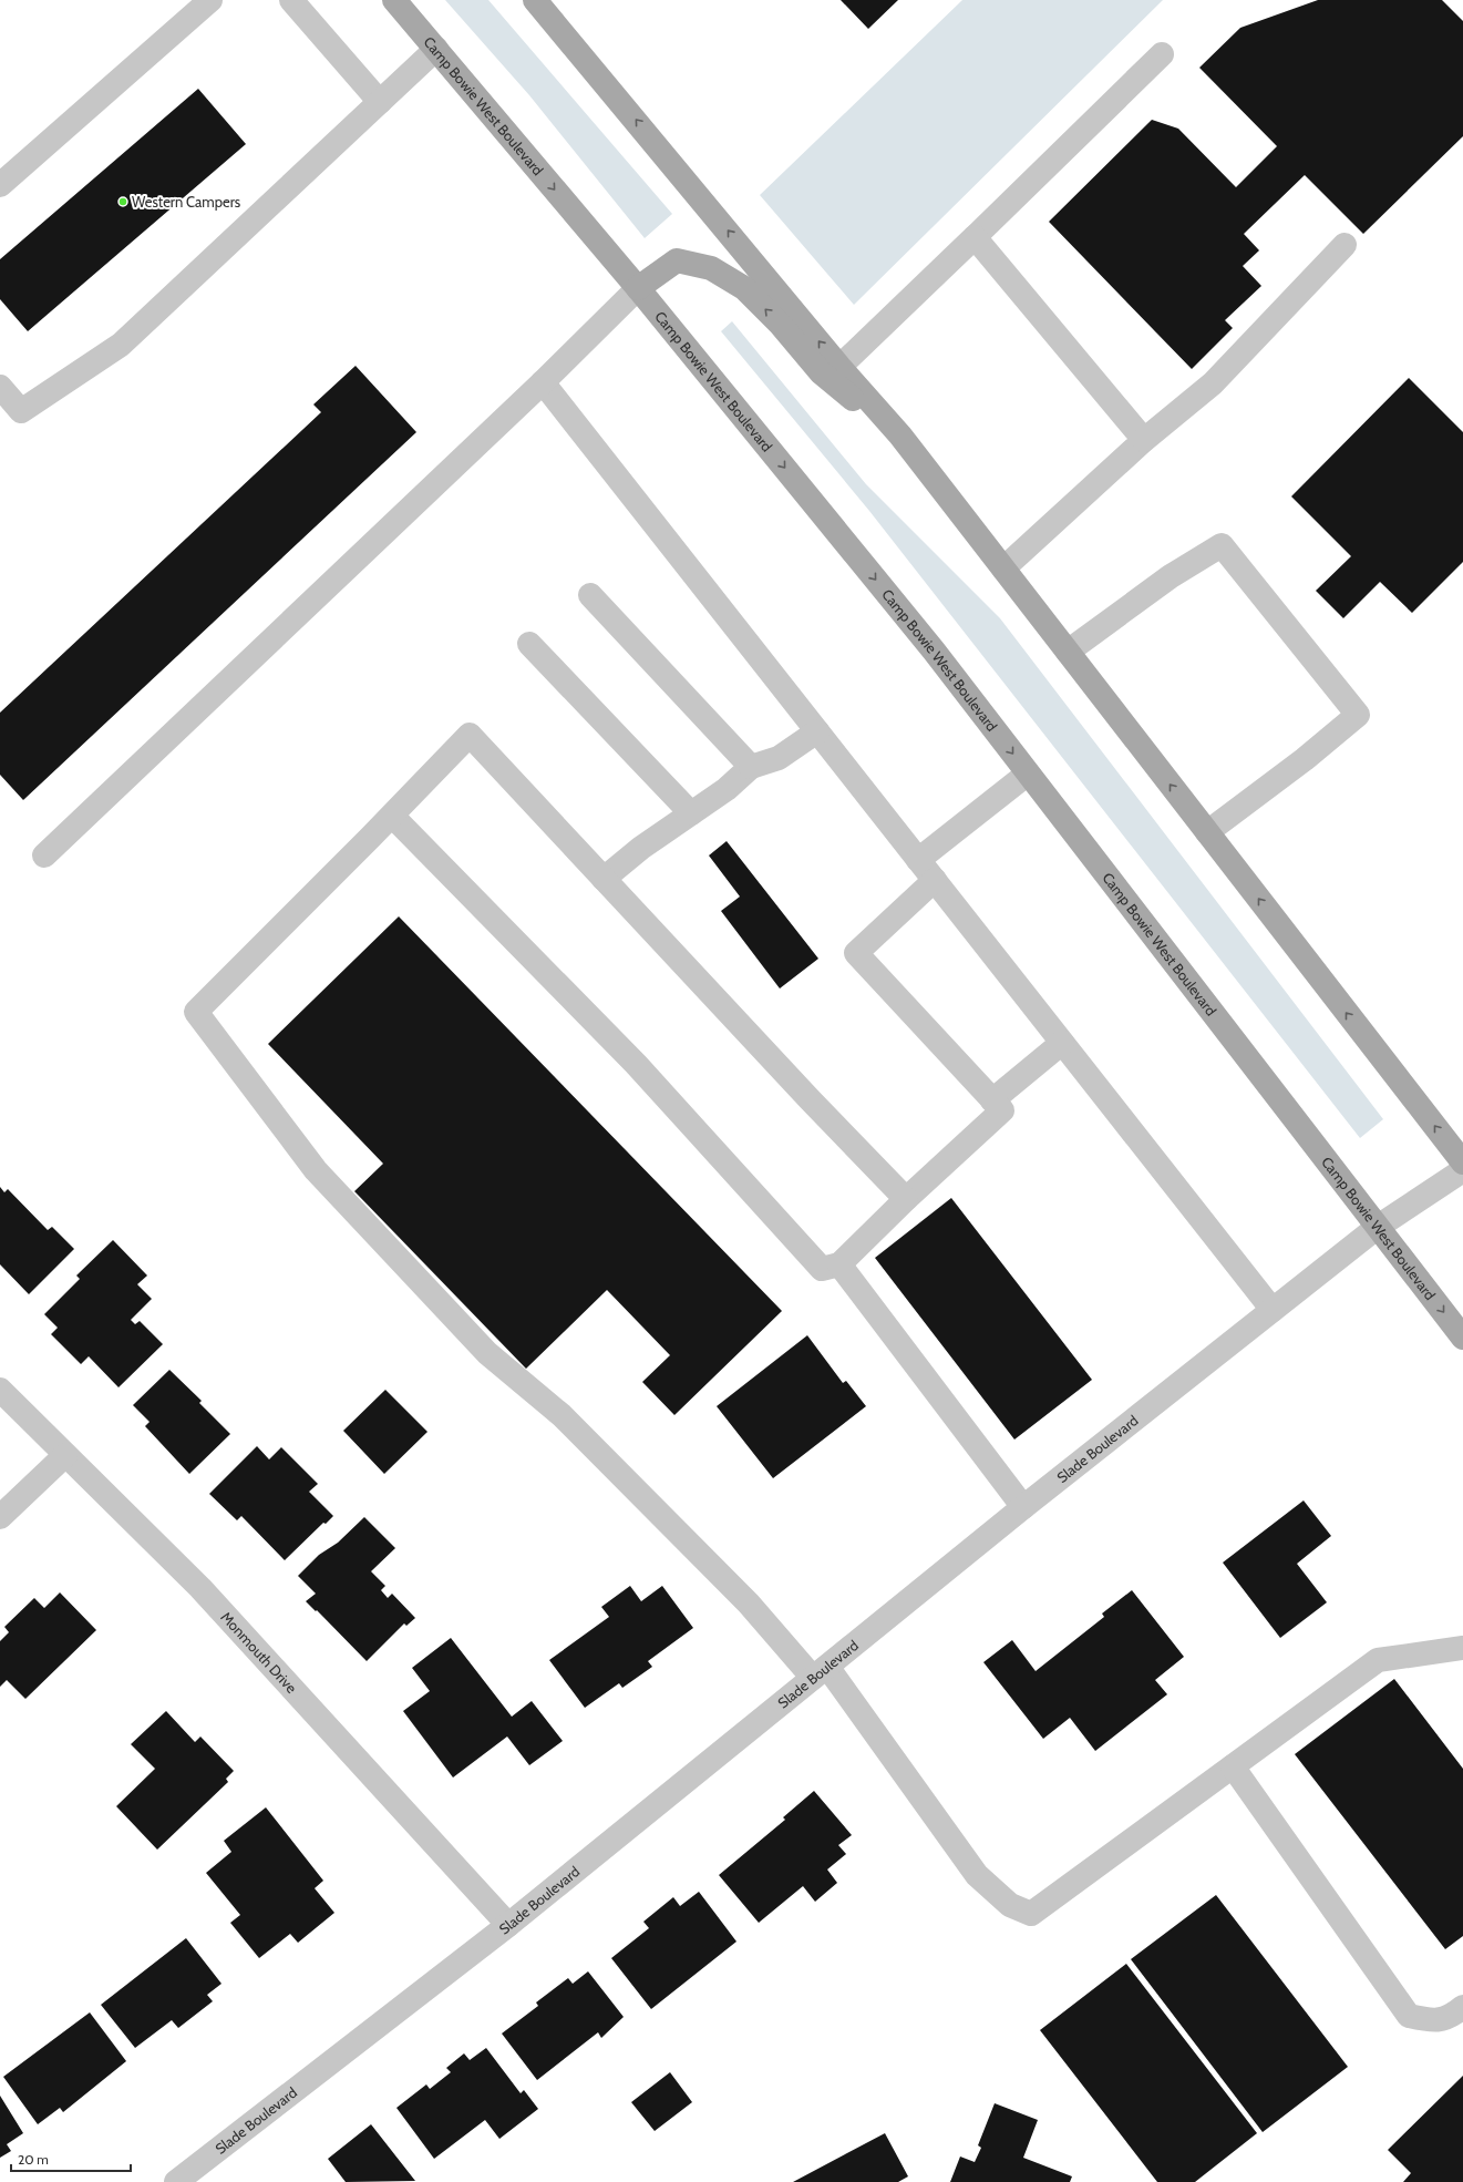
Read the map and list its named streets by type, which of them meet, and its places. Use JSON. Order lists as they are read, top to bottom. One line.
{"streets":{"main road":["Camp Bowie West Boulevard"],"street":["Slade Boulevard","Monmouth Drive"]},"crossings":[["Camp Bowie West Boulevard","Slade Boulevard"],["Slade Boulevard","Monmouth Drive"]],"places":["Western Campers"],"scale_bar":"20 m"}
